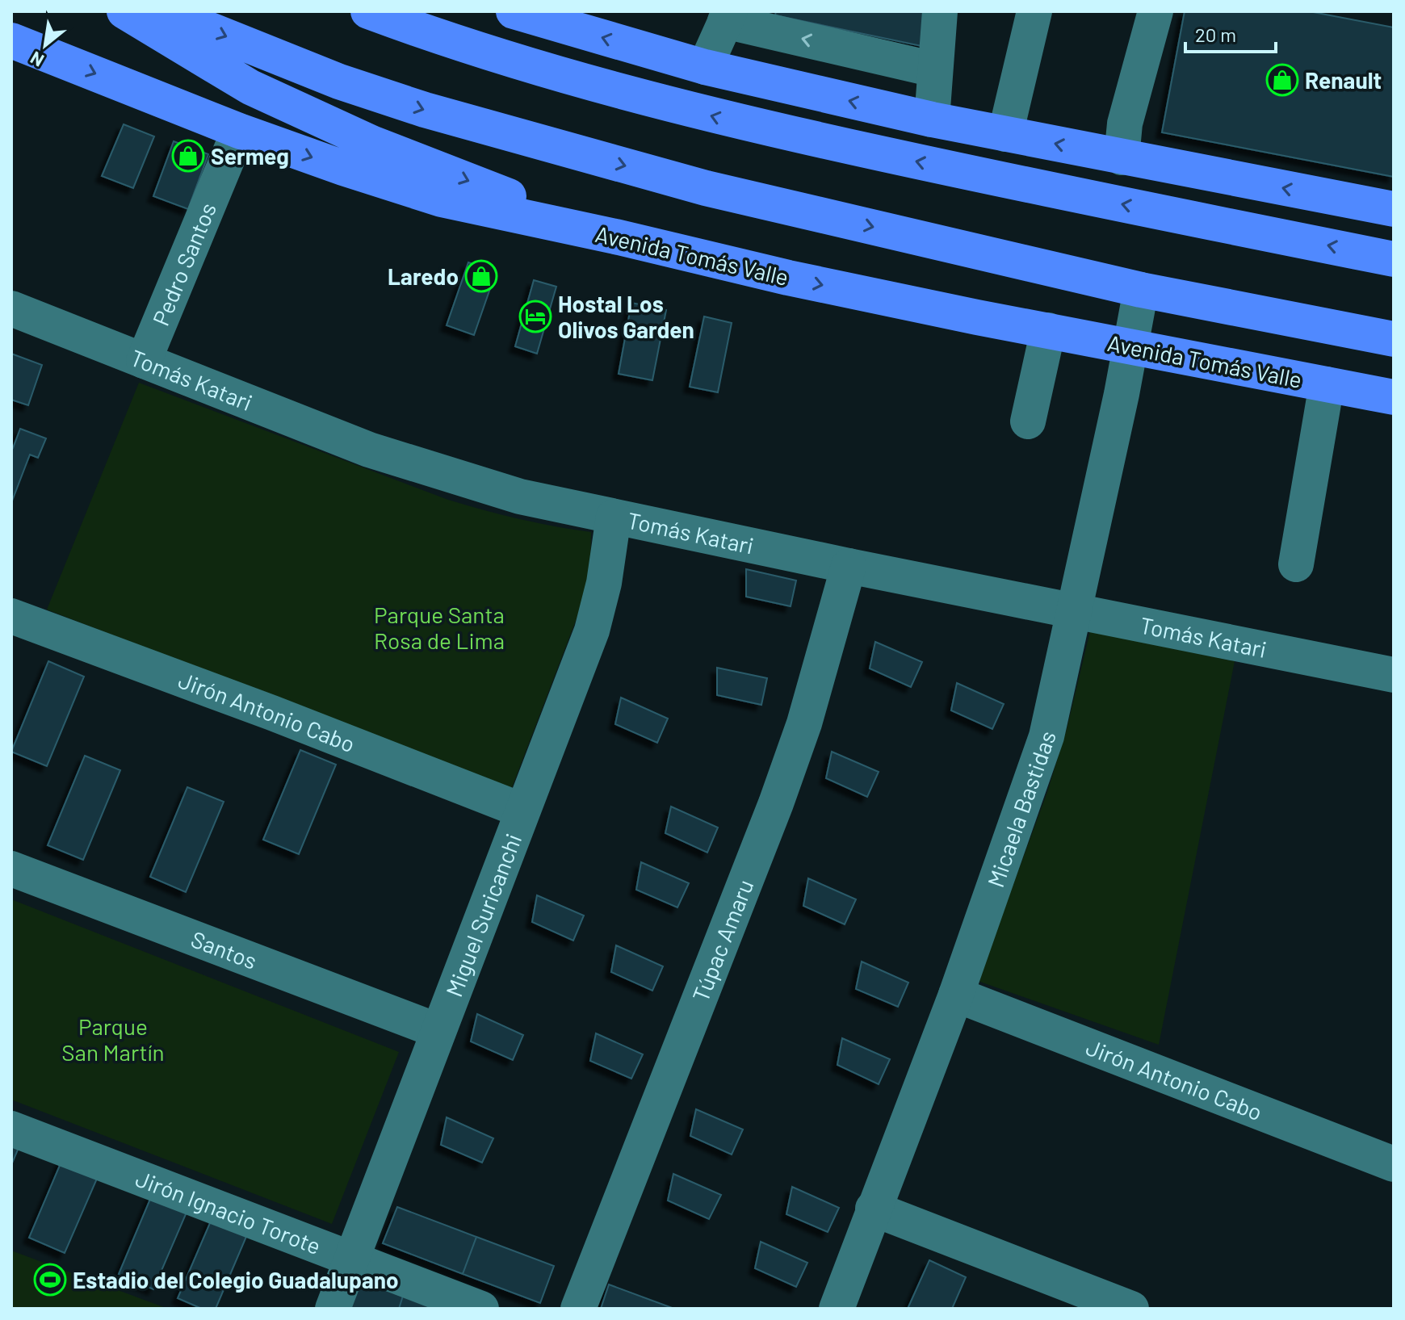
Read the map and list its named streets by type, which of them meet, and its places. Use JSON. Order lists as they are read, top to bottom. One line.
{"streets":{"main road":["Avenida Tomás Valle"],"street":["Pedro Santos","Tomás Katari","Jirón Antonio Cabo","Micaela Bastidas","Miguel Suricanchi","Túpac Amaru","Santos","Jirón Ignacio Torote"]},"crossings":[["Avenida Tomás Valle","Pedro Santos"],["Avenida Tomás Valle","Micaela Bastidas"],["Pedro Santos","Tomás Katari"],["Tomás Katari","Micaela Bastidas"],["Tomás Katari","Miguel Suricanchi"],["Tomás Katari","Túpac Amaru"],["Jirón Antonio Cabo","Micaela Bastidas"],["Jirón Antonio Cabo","Miguel Suricanchi"],["Miguel Suricanchi","Santos"],["Miguel Suricanchi","Jirón Ignacio Torote"]],"parks":["Parque Santa Rosa de Lima","Parque San Martín"],"places":{"shop":["Renault","Sermeg","Laredo"],"hotel":["Hostal Los Olivos Garden"],"sports":["Estadio del Colegio Guadalupano"]},"scale_bar":"20 m","north":"bottom left"}
